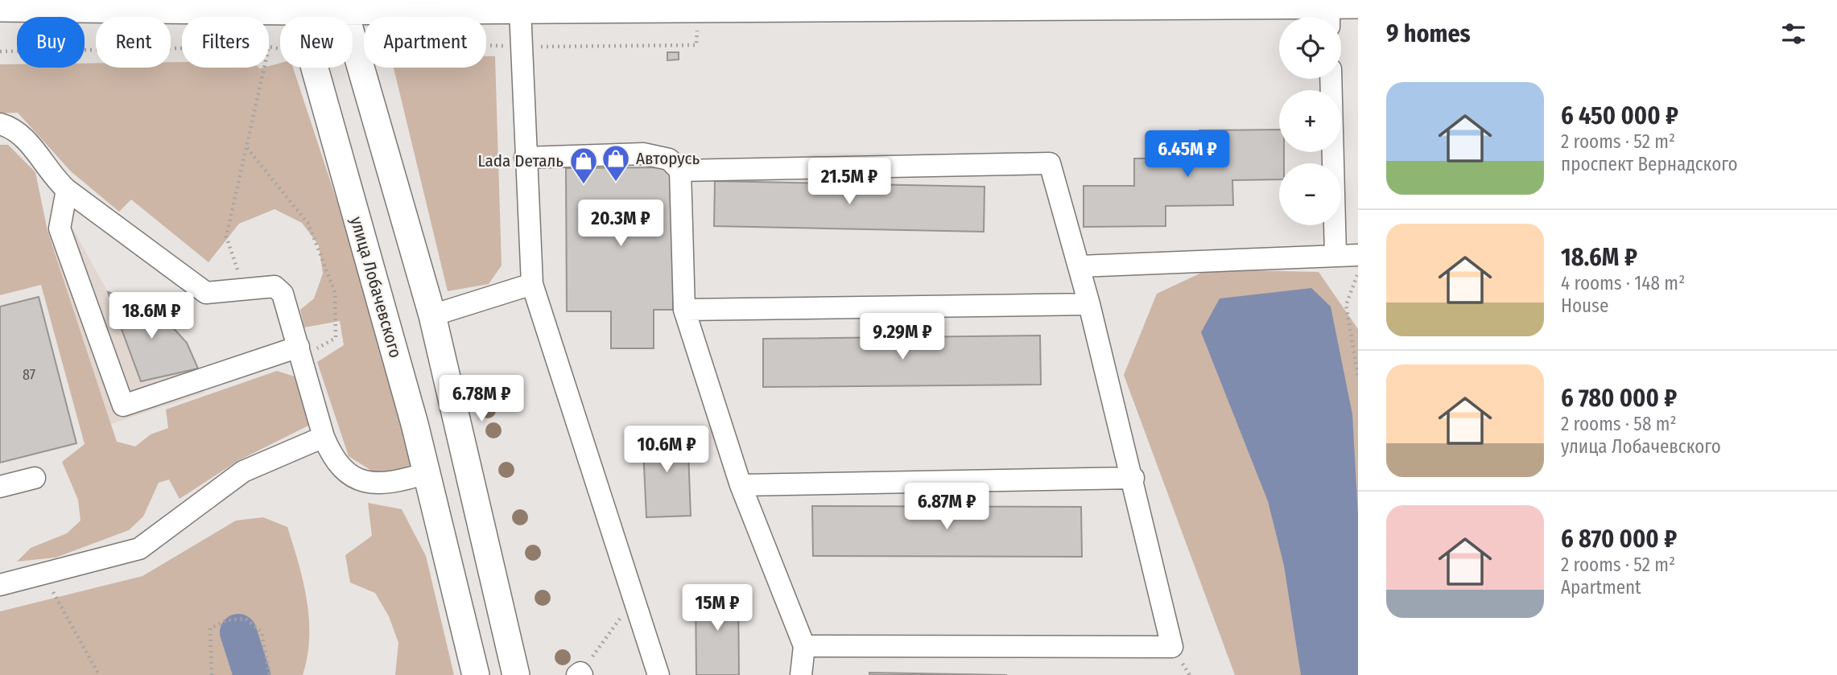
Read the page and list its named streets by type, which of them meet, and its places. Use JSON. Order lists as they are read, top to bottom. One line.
{"streets":{"main road":["улица Лобачевского"]},"places":{"shop":["Авторусь","Lada Dеталь"]},"house_numbers":["87"],"page":{"heading":"9 homes","map_buttons":["+","−"],"chip":["Buy","Rent","Filters","New","Apartment"],"list":[{"name":"6 450 000 ₽","note":"2 rooms · 52 m² · проспект Вернадского"},{"name":"18.6M ₽","note":"4 rooms · 148 m² · House"},{"name":"6 780 000 ₽","note":"2 rooms · 58 m² · улица Лобачевского"},{"name":"6 870 000 ₽","note":"2 rooms · 52 m² · Apartment"}],"price":["6.45M ₽","21.5M ₽","20.3M ₽","18.6M ₽","9.29M ₽","6.78M ₽","10.6M ₽","6.87M ₽","15M ₽"]}}
